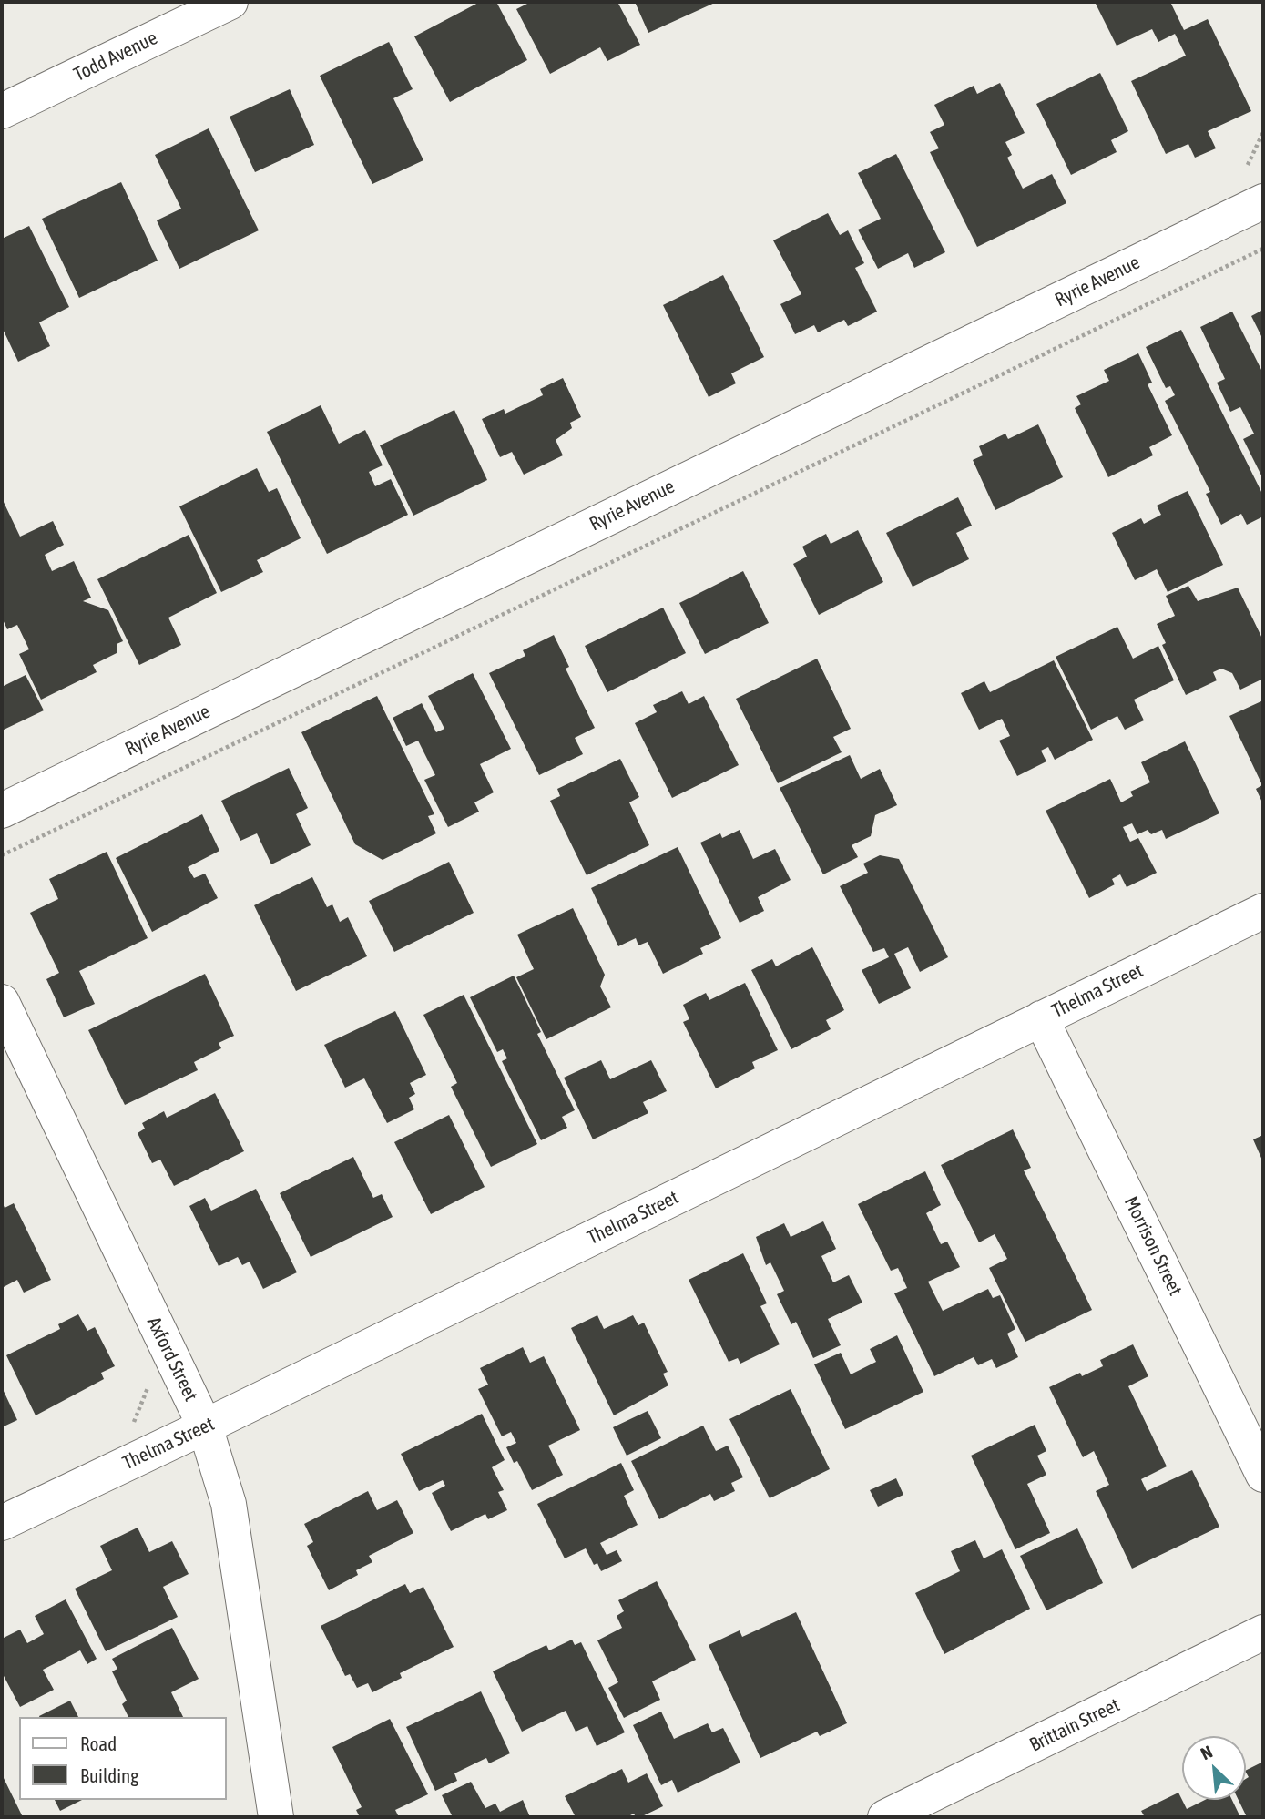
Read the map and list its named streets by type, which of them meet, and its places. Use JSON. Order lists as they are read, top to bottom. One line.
{"streets":{"street":["Todd Avenue","Ryrie Avenue","Thelma Street","Morrison Street","Axford Street","Brittain Street"]},"crossings":[["Thelma Street","Morrison Street"],["Thelma Street","Axford Street"]],"legend":["Road","Building"],"north":"top left"}
